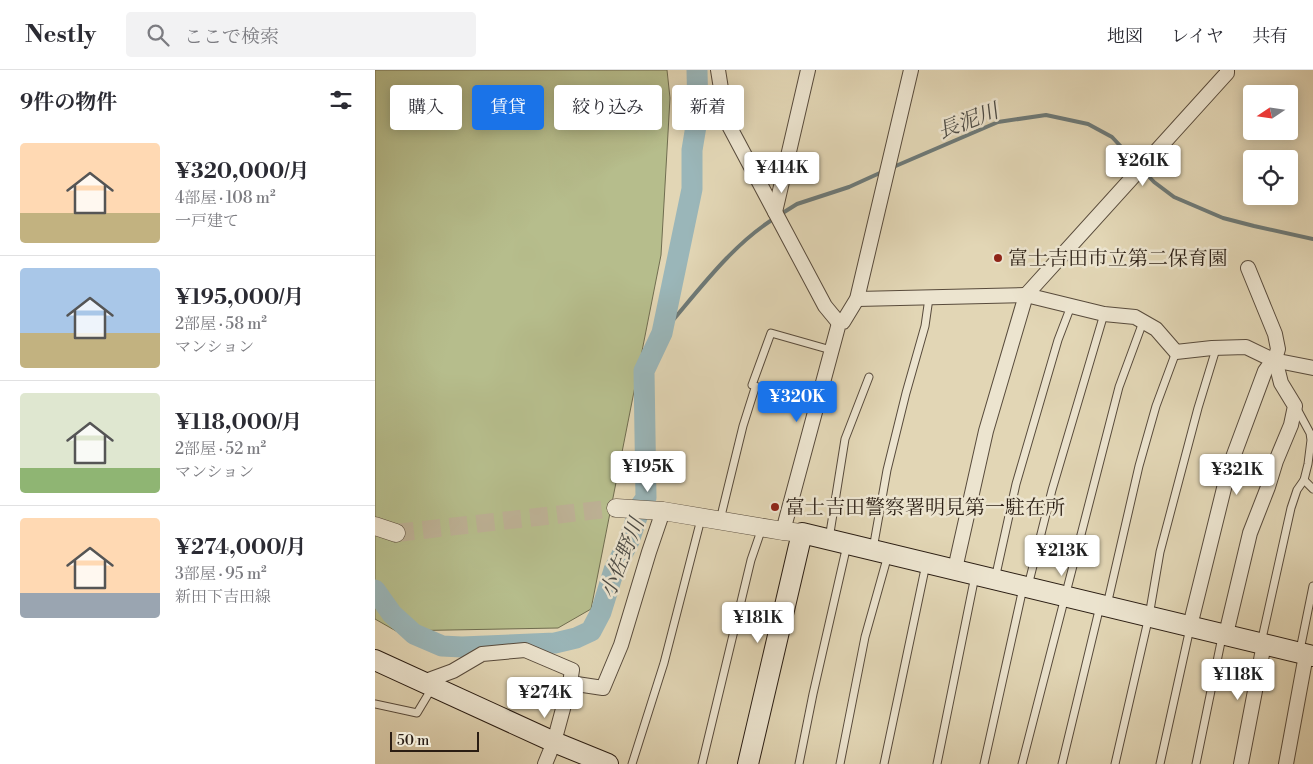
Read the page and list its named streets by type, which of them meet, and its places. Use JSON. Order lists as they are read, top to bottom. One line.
{"water":["長泥川","小佐野川"],"places":["富士吉田市立第二保育園","富士吉田警察署明見第一駐在所"],"scale_bar":"50 m","north":"left","page":{"header":"Nestly","search":"ここで検索","nav":["地図","レイヤ","共有"],"heading":"9件の物件","chip":["購入","賃貸","絞り込み","新着"],"list":[{"name":"¥320,000/月","note":"4部屋 · 108 m² · 一戸建て"},{"name":"¥195,000/月","note":"2部屋 · 58 m² · マンション"},{"name":"¥118,000/月","note":"2部屋 · 52 m² · マンション"},{"name":"¥274,000/月","note":"3部屋 · 95 m² · 新田下吉田線"}],"price":["¥261K","¥414K","¥320K","¥195K","¥321K","¥213K","¥181K","¥118K","¥274K"],"scale":"50 m"}}
